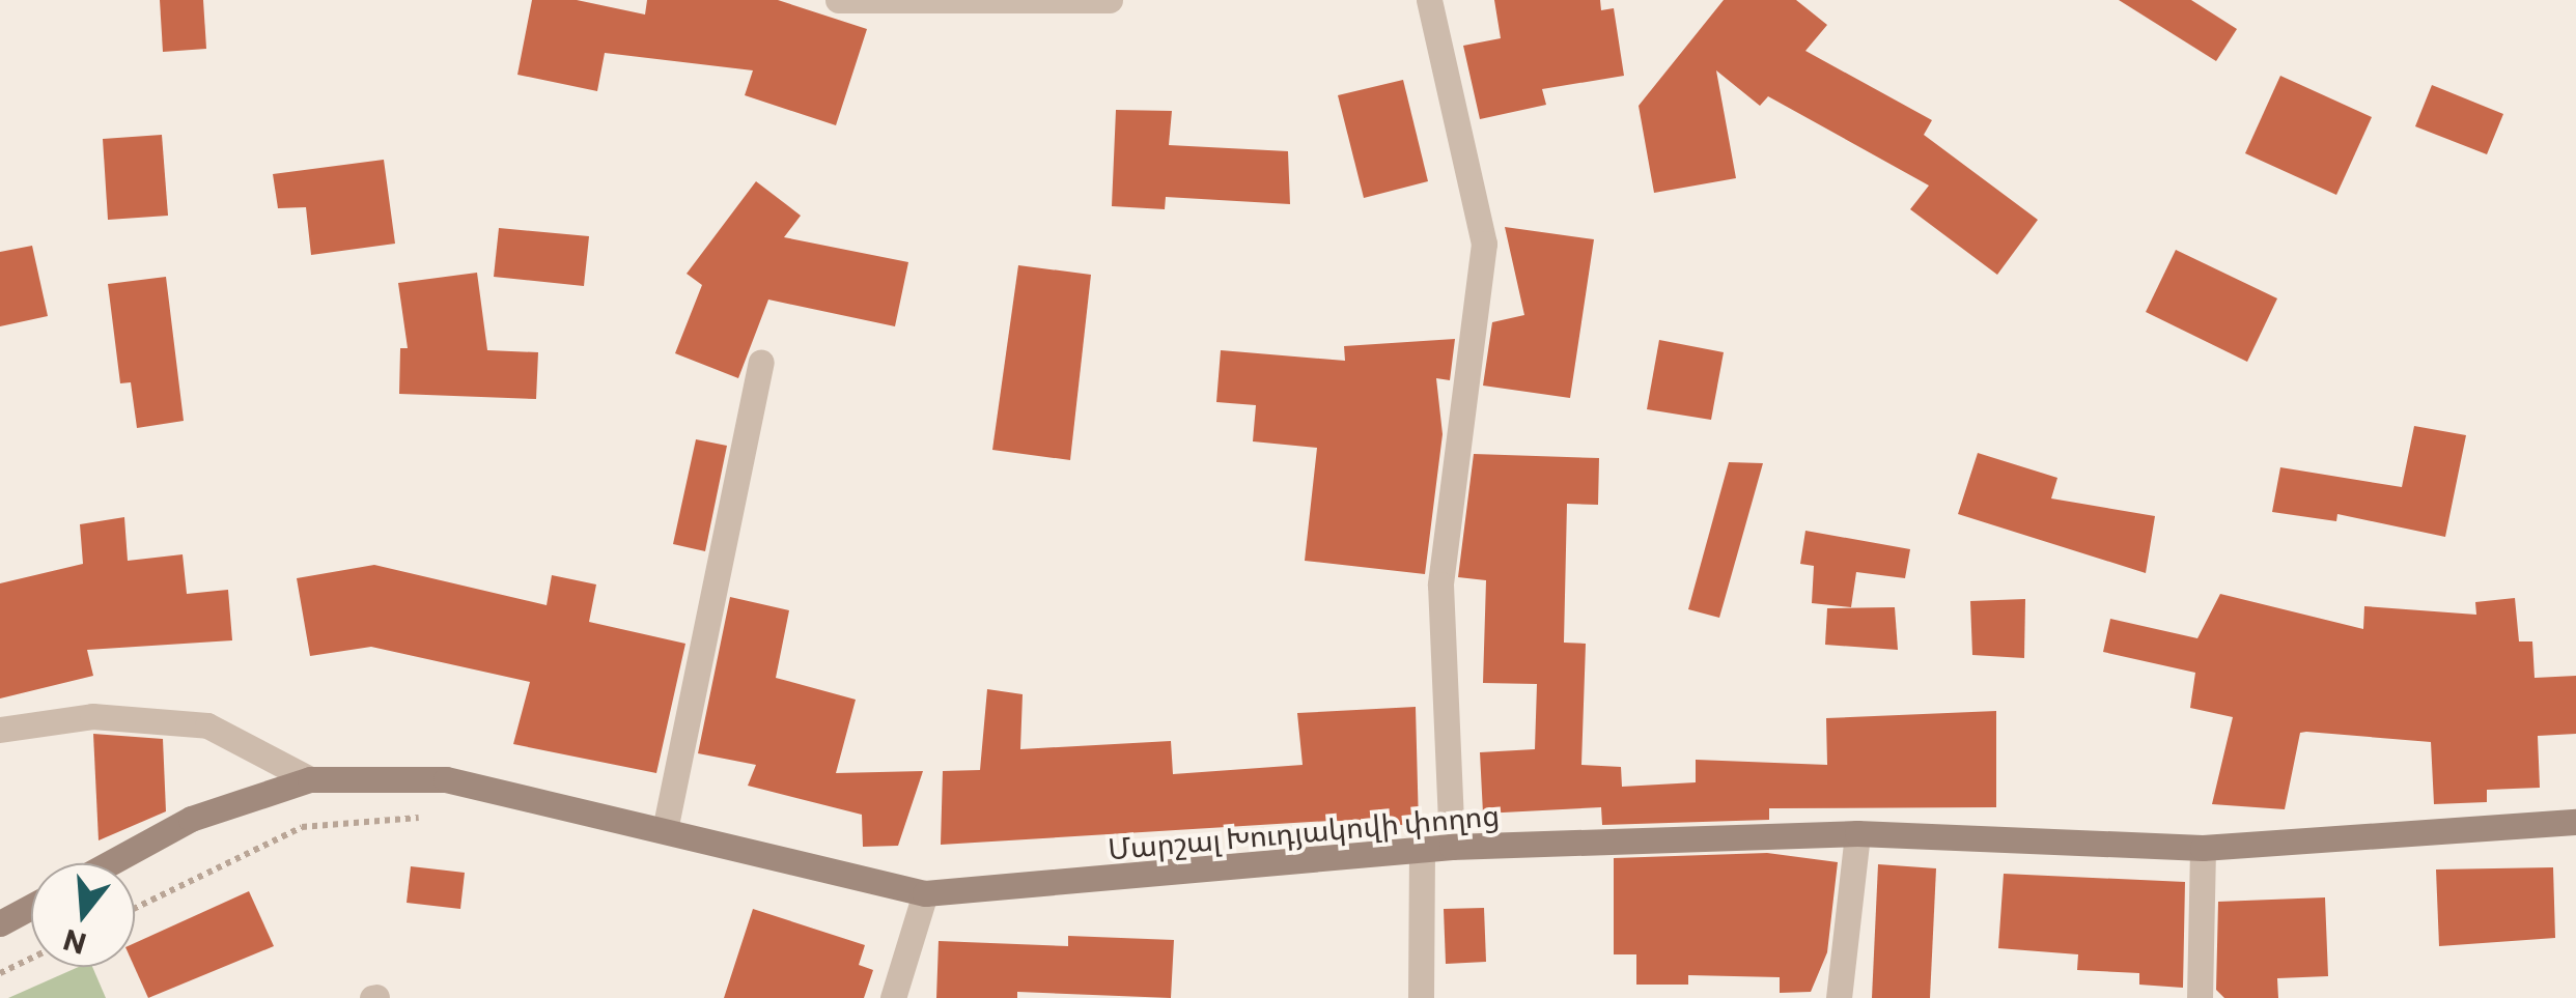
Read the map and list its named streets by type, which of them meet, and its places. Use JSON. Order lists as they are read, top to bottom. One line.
{"streets":{"street":["Մարշալ Խուդյակովի փողոց"]},"north":"bottom"}
